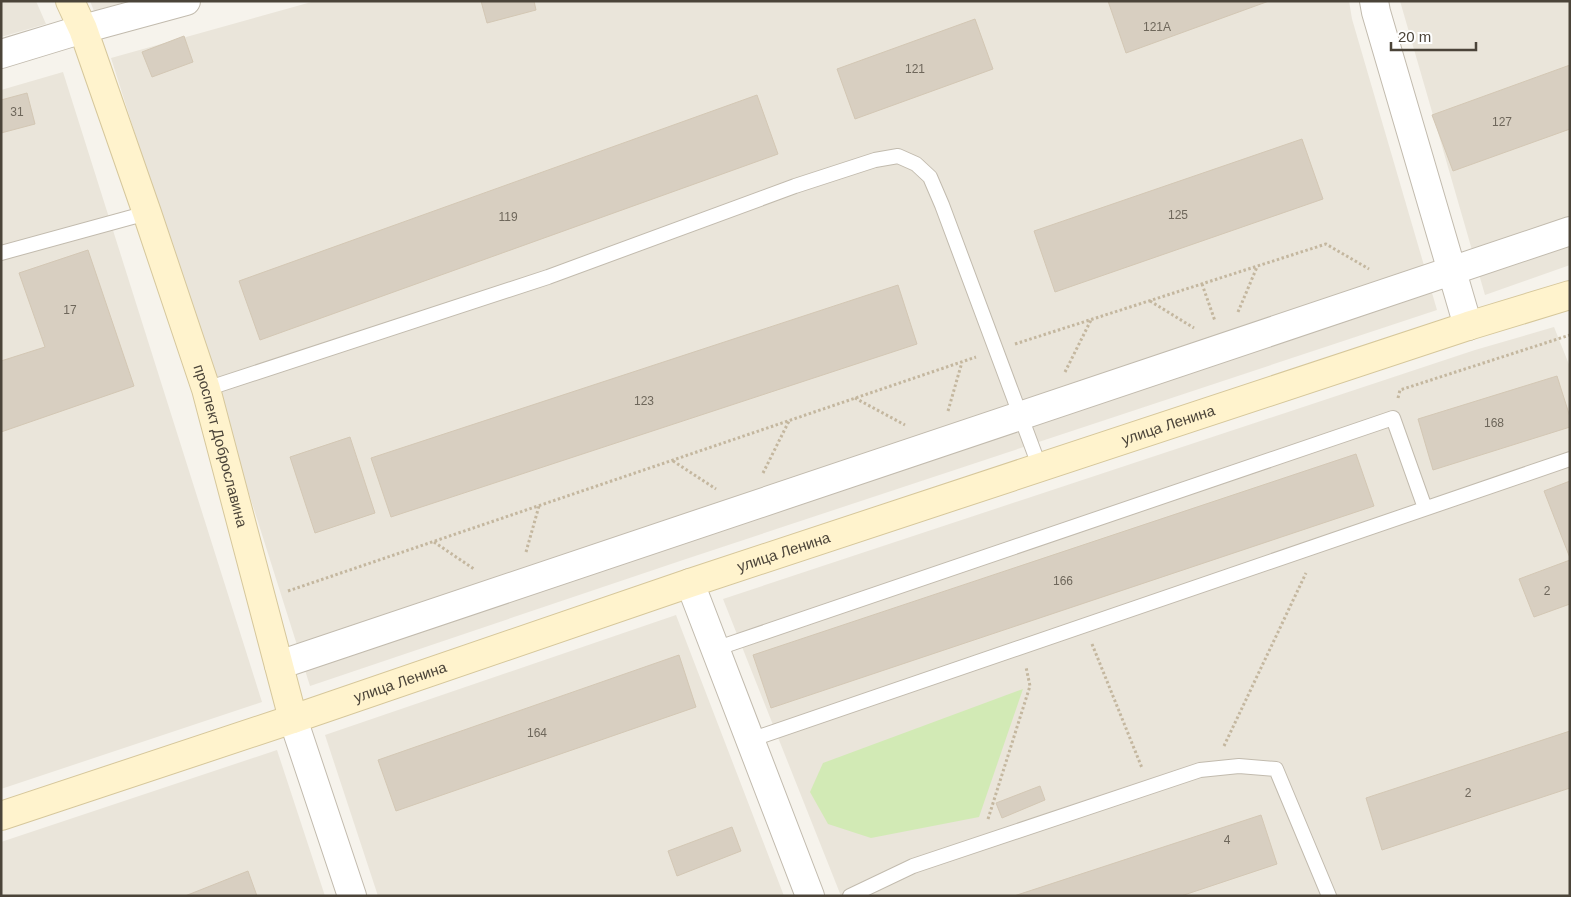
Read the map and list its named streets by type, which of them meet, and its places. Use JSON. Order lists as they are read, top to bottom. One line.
{"streets":{"main road":["улица Ленина","проспект Доброславина"]},"crossings":[["улица Ленина","проспект Доброславина"]],"house_numbers":["121А","121","31","127","125","119","17","123","168","166","2","164","2","4"],"scale_bar":"20 m"}
